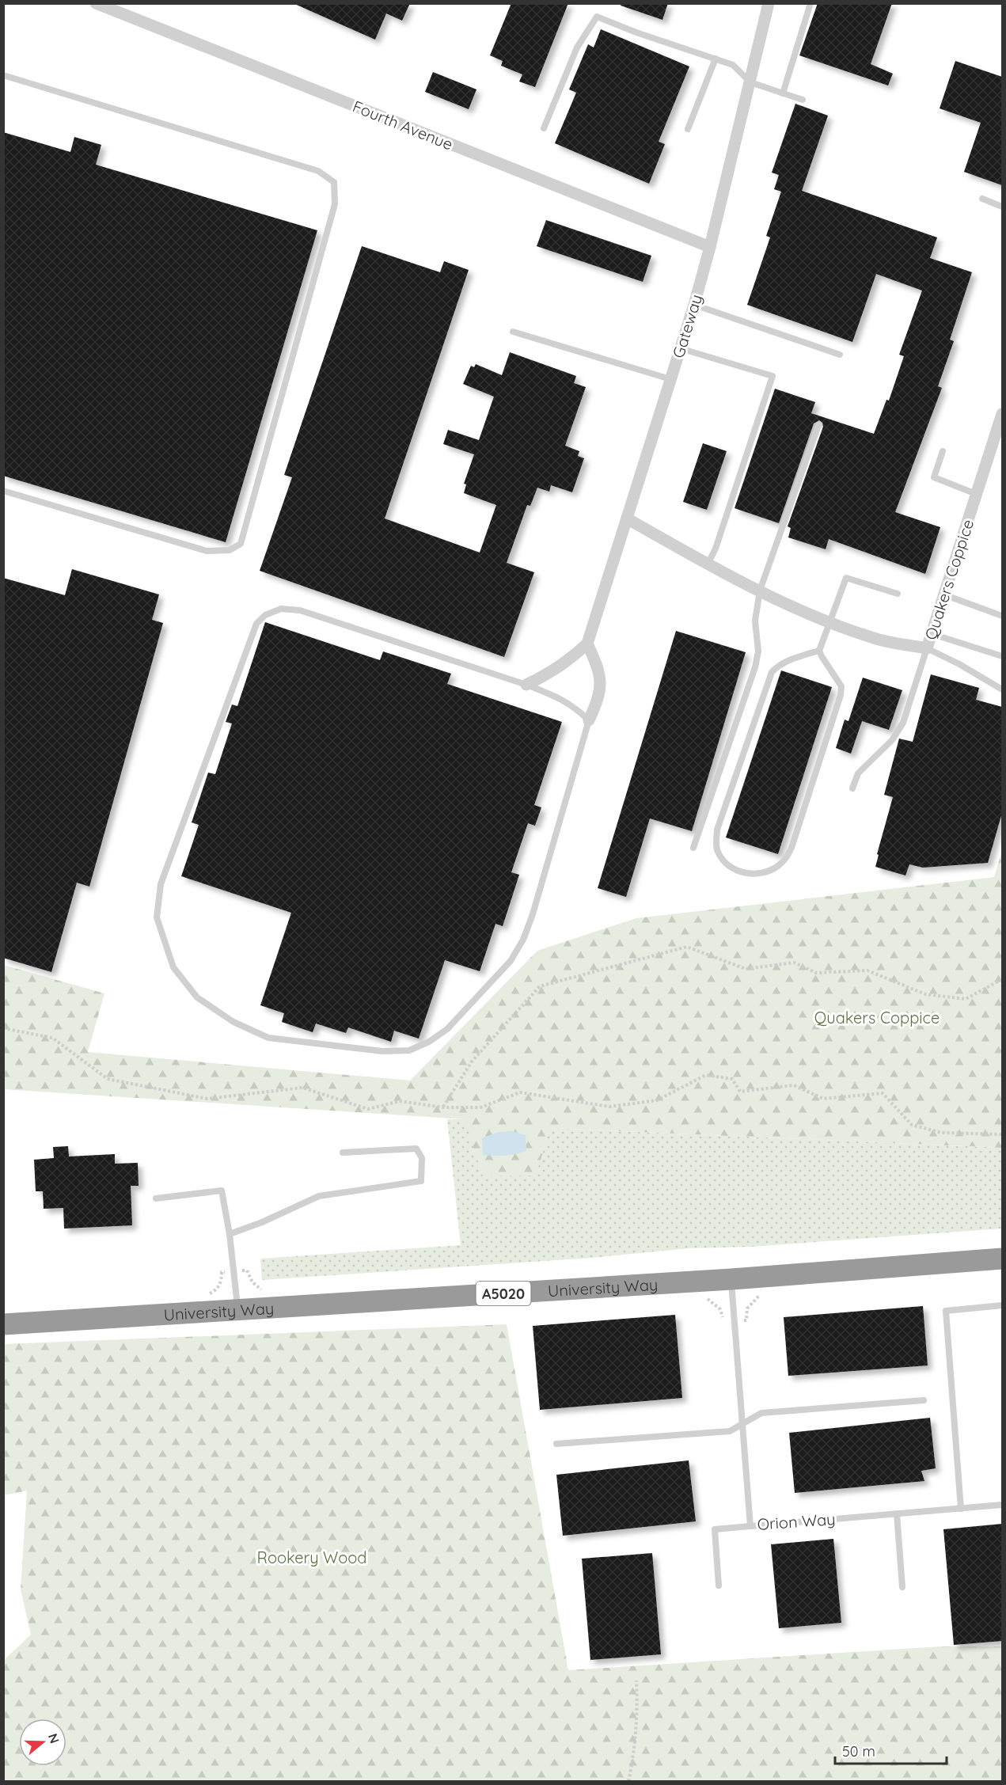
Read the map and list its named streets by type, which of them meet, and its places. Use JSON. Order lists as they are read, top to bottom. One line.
{"streets":{"highway":["University Way","A5020"],"street":["Fourth Avenue","Gateway","Quakers Coppice"],"lane":["Orion Way"]},"crossings":[["Fourth Avenue","Gateway"],["Gateway","Quakers Coppice"],["University Way","Orion Way"]],"parks":["Quakers Coppice","Rookery Wood"],"scale_bar":"50 m","north":"right"}
